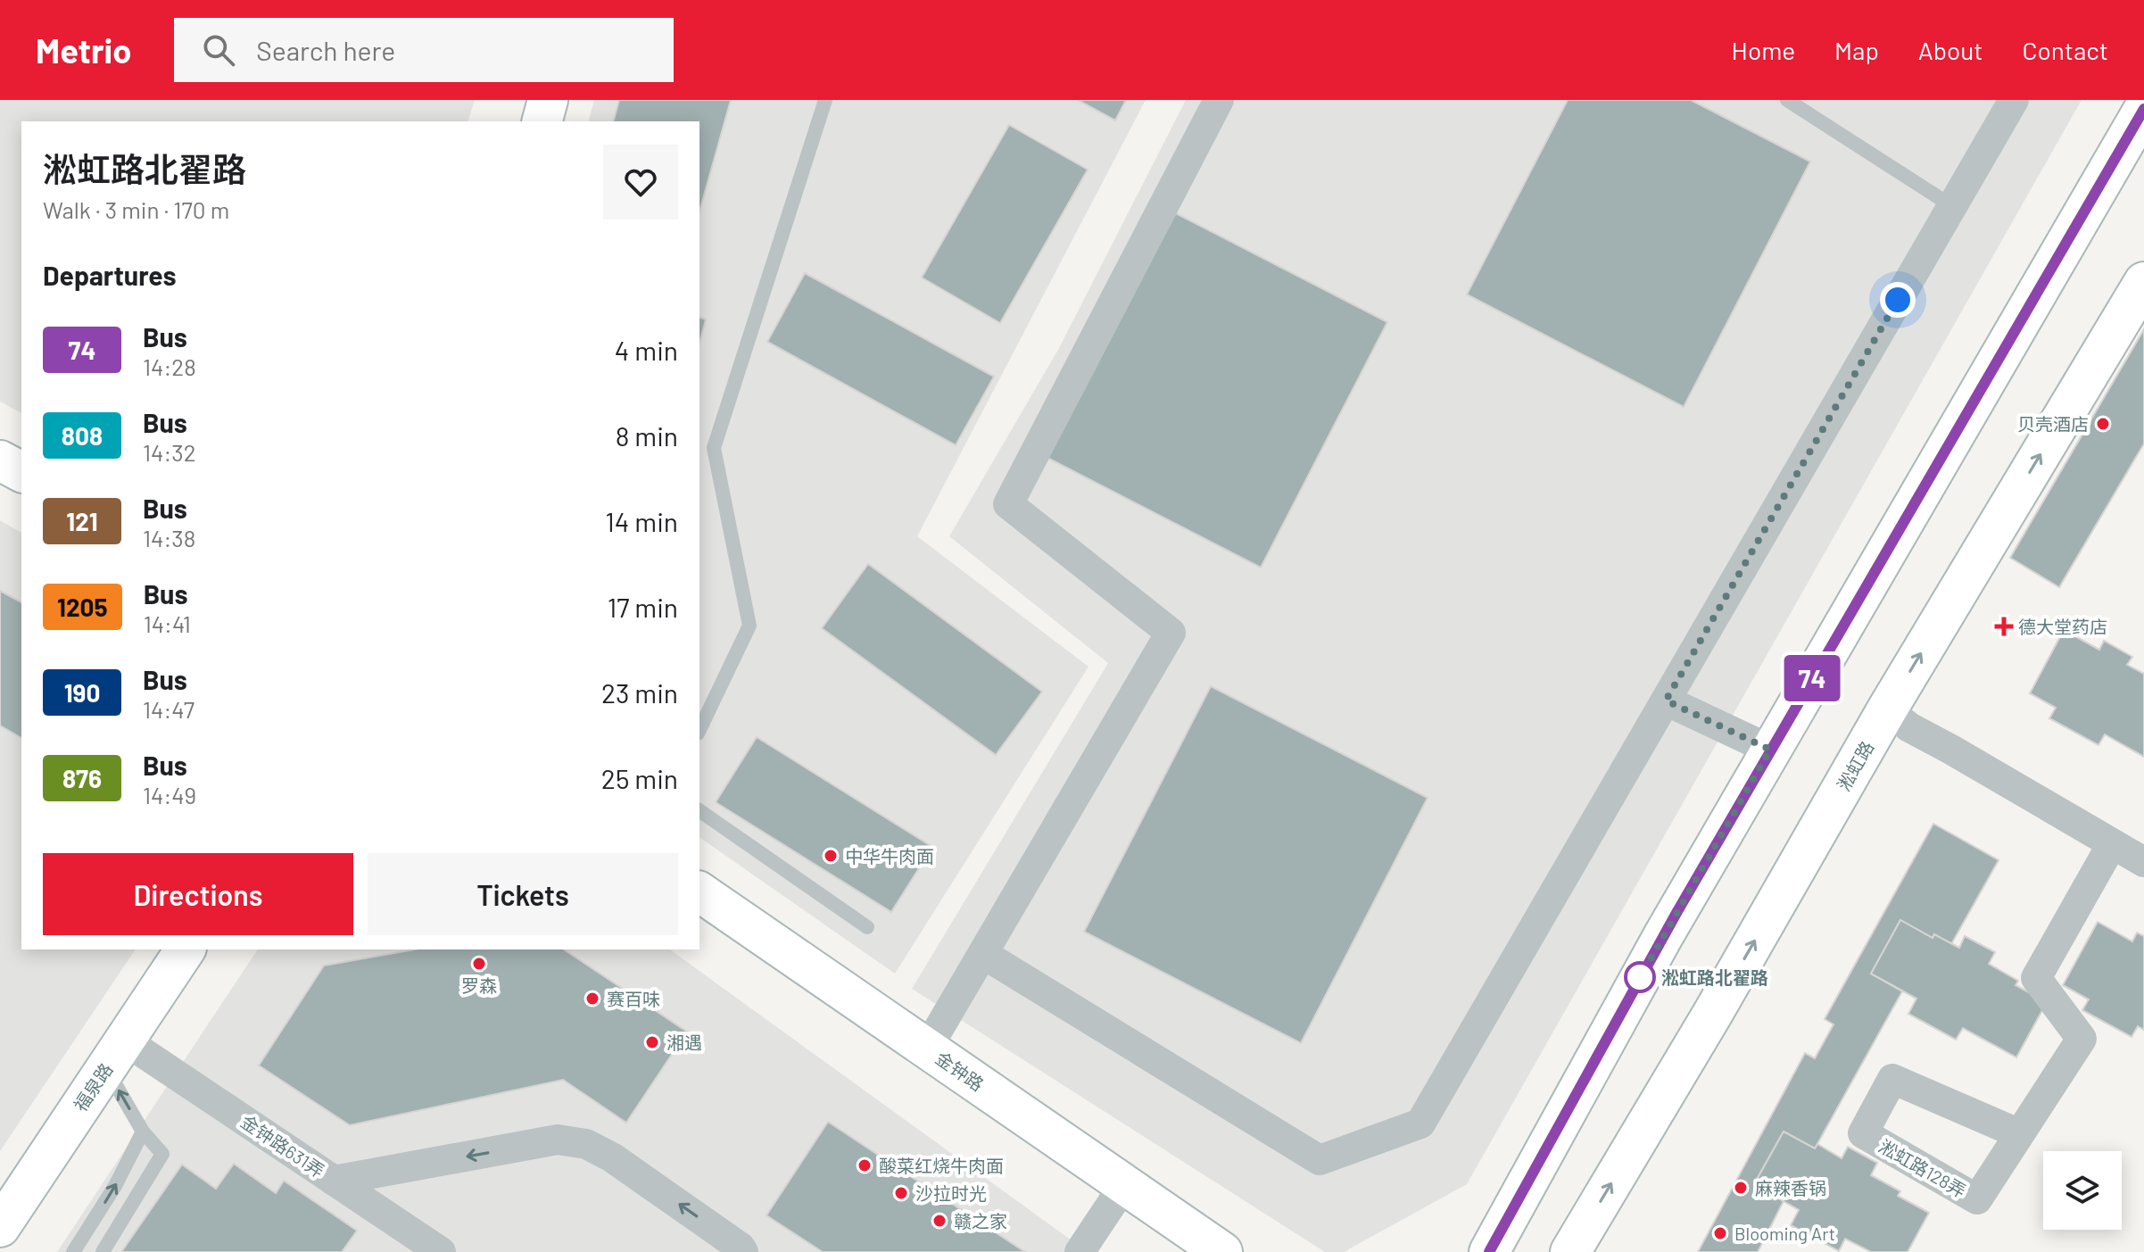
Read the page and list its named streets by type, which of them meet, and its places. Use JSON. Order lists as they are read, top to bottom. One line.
{"streets":{"main road":["淞虹路","金钟路","福泉路"],"street":["金钟路631弄","淞虹路128弄"]},"crossings":[["福泉路","金钟路631弄"]],"places":{"other":["贝壳酒店","中华牛肉面","罗森","淞虹路北翟路","赛百味","湘遇","酸菜红烧牛肉面","麻辣香锅","沙拉时光","赣之家","Blooming Art"],"health":["德大堂药店"]},"lines":["bus line 74"],"page":{"header":"Metrio","search":"Search here","nav":["Home","Map","About","Contact"],"on_map":"74","heading":[["淞虹路北翟路","Walk · 3 min · 170 m"],"Departures"],"list":[{"mark":"74","name":"Bus","note":"14:28","value":"4 min"},{"mark":"808","name":"Bus","note":"14:32","value":"8 min"},{"mark":"121","name":"Bus","note":"14:38","value":"14 min"},{"mark":"1205","name":"Bus","note":"14:41","value":"17 min"},{"mark":"190","name":"Bus","note":"14:47","value":"23 min"},{"mark":"876","name":"Bus","note":"14:49","value":"25 min"}],"buttons":["Directions","Tickets"]}}
